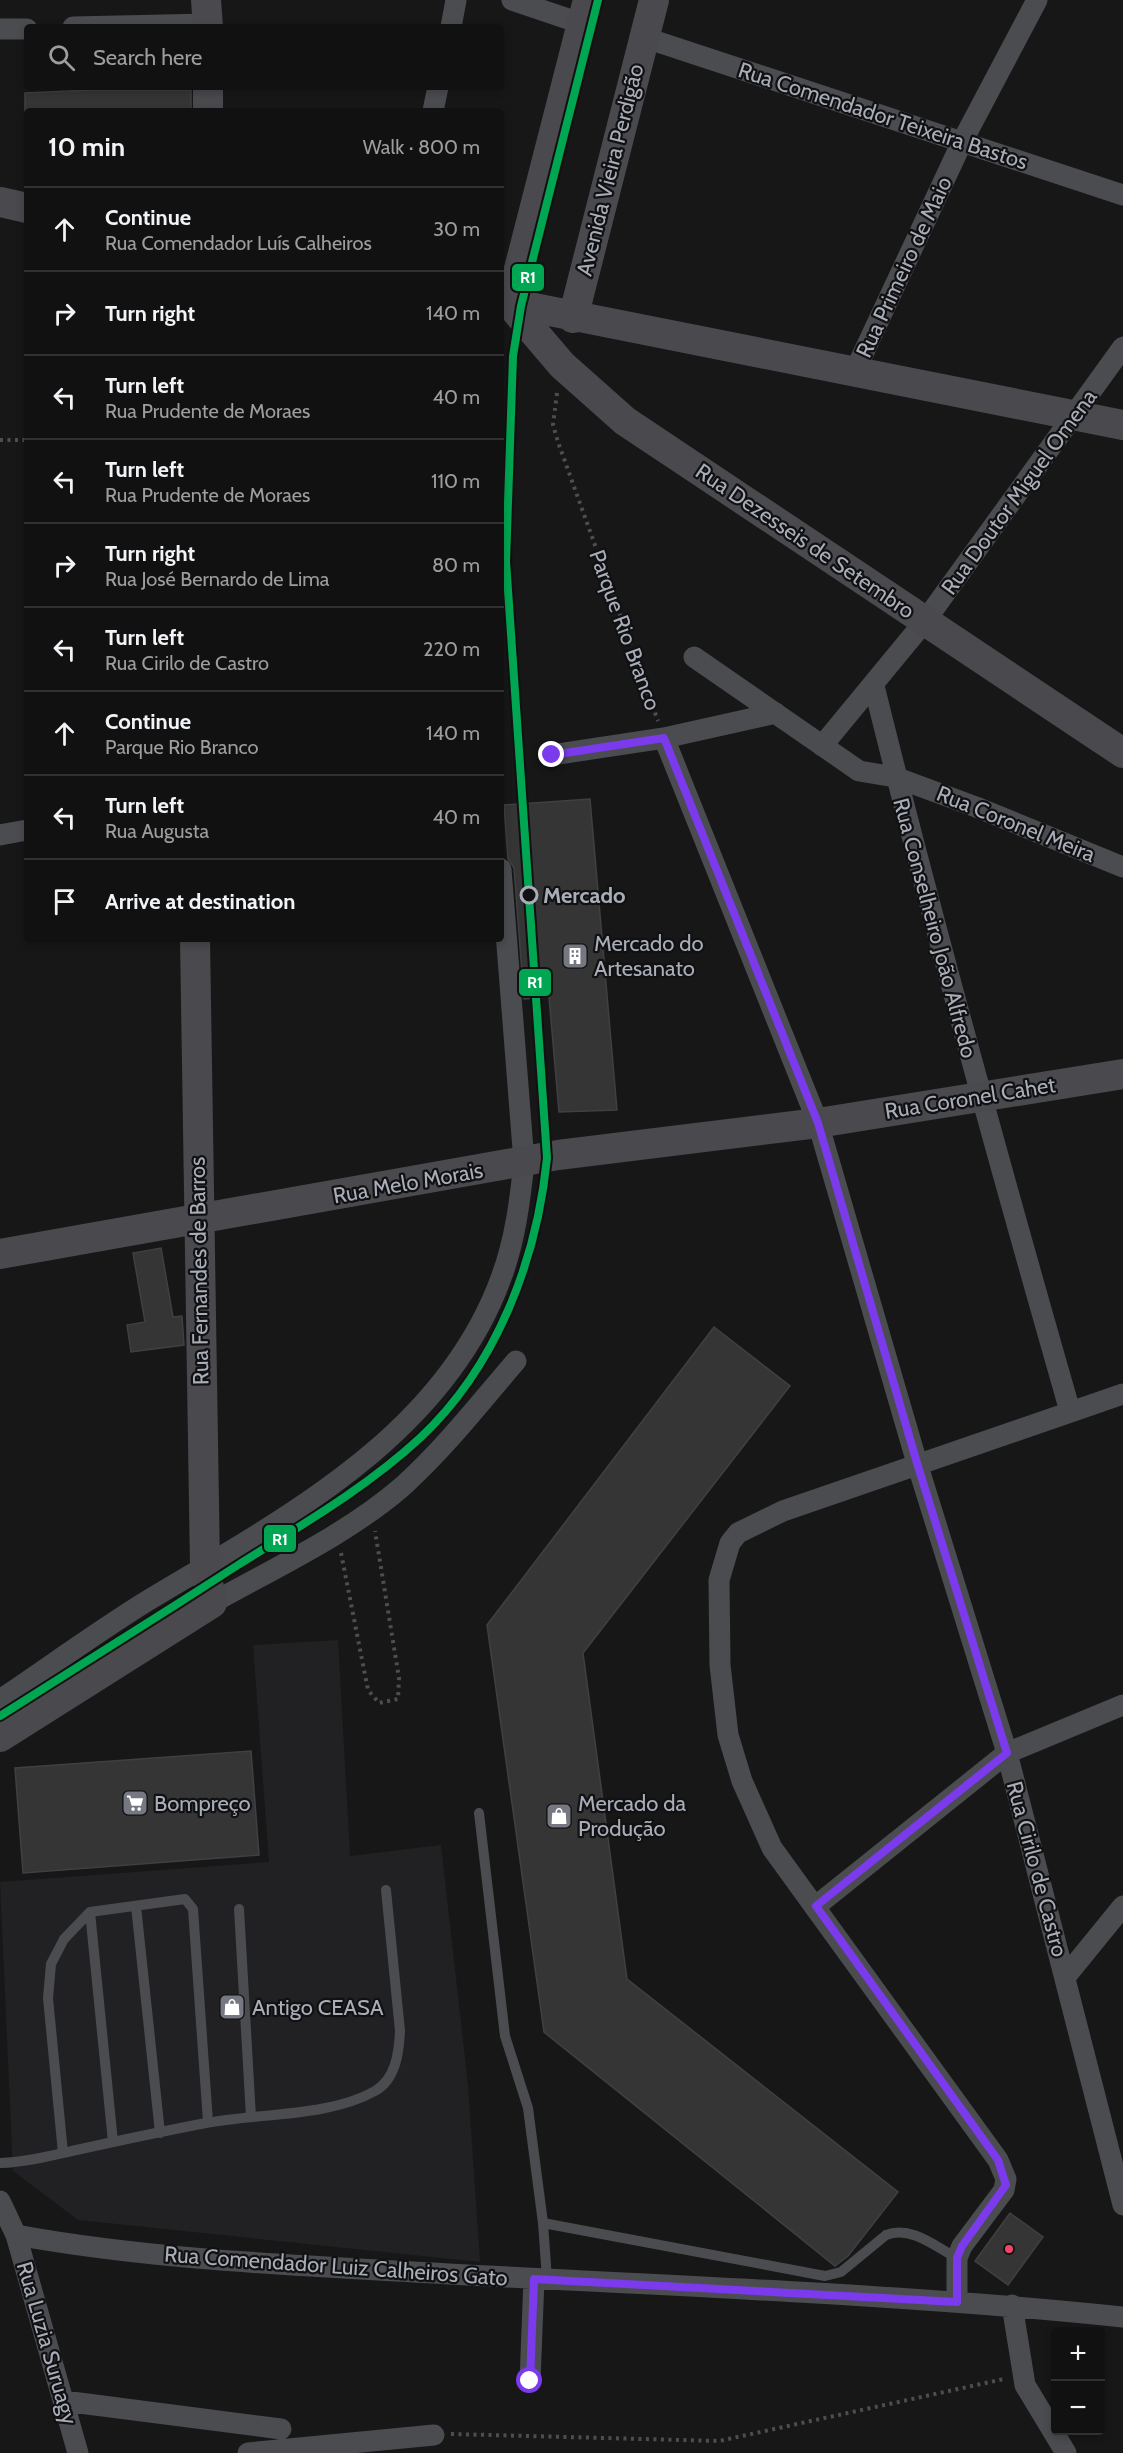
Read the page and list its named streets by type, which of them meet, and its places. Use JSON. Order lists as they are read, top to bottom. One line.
{"streets":{"street":["Rua Comendador Teixeira Bastos","Avenida Vieira Perdigão","Rua Primeiro de Maio","Rua Doutor Miguel Omena","Rua Dezesseis de Setembro","Parque Rio Branco","Rua Coronel Meira","Rua Conselheiro João Alfredo","Rua Coronel Cahet","Rua Melo Morais","Rua Fernandes de Barros","Rua Cirilo de Castro","Rua Comendador Luiz Calheiros Gato","Rua Luzia Suruagy"]},"crossings":[["Rua Comendador Teixeira Bastos","Avenida Vieira Perdigão"],["Rua Comendador Teixeira Bastos","Rua Primeiro de Maio"],["Rua Doutor Miguel Omena","Rua Dezesseis de Setembro"],["Rua Doutor Miguel Omena","Rua Coronel Meira"],["Rua Doutor Miguel Omena","Rua Conselheiro João Alfredo"],["Rua Dezesseis de Setembro","Parque Rio Branco"],["Parque Rio Branco","Rua Coronel Cahet"],["Parque Rio Branco","Rua Melo Morais"],["Parque Rio Branco","Rua Cirilo de Castro"],["Rua Coronel Meira","Rua Conselheiro João Alfredo"],["Rua Conselheiro João Alfredo","Rua Coronel Cahet"],["Rua Coronel Cahet","Rua Melo Morais"],["Rua Coronel Cahet","Rua Cirilo de Castro"],["Rua Melo Morais","Rua Fernandes de Barros"],["Rua Melo Morais","Rua Cirilo de Castro"],["Rua Comendador Luiz Calheiros Gato","Rua Luzia Suruagy"]],"places":{"other":["Mercado"],"building":["Mercado do Artesanato"],"supermarket":["Bompreço"],"shop":["Mercado da Produção","Antigo CEASA"]},"lines":["transit line R1"],"page":{"search":"Search here","heading":["10 min","Walk · 800 m"],"list":[["Continue","Rua Comendador Luís Calheiros","30 m"],["Turn right","140 m"],["Turn left","Rua Prudente de Moraes","40 m"],["Turn left","Rua Prudente de Moraes","110 m"],["Turn right","Rua José Bernardo de Lima","80 m"],["Turn left","Rua Cirilo de Castro","220 m"],["Continue","Parque Rio Branco","140 m"],["Turn left","Rua Augusta","40 m"],"Arrive at destination"],"map_buttons":["+","−"]}}
